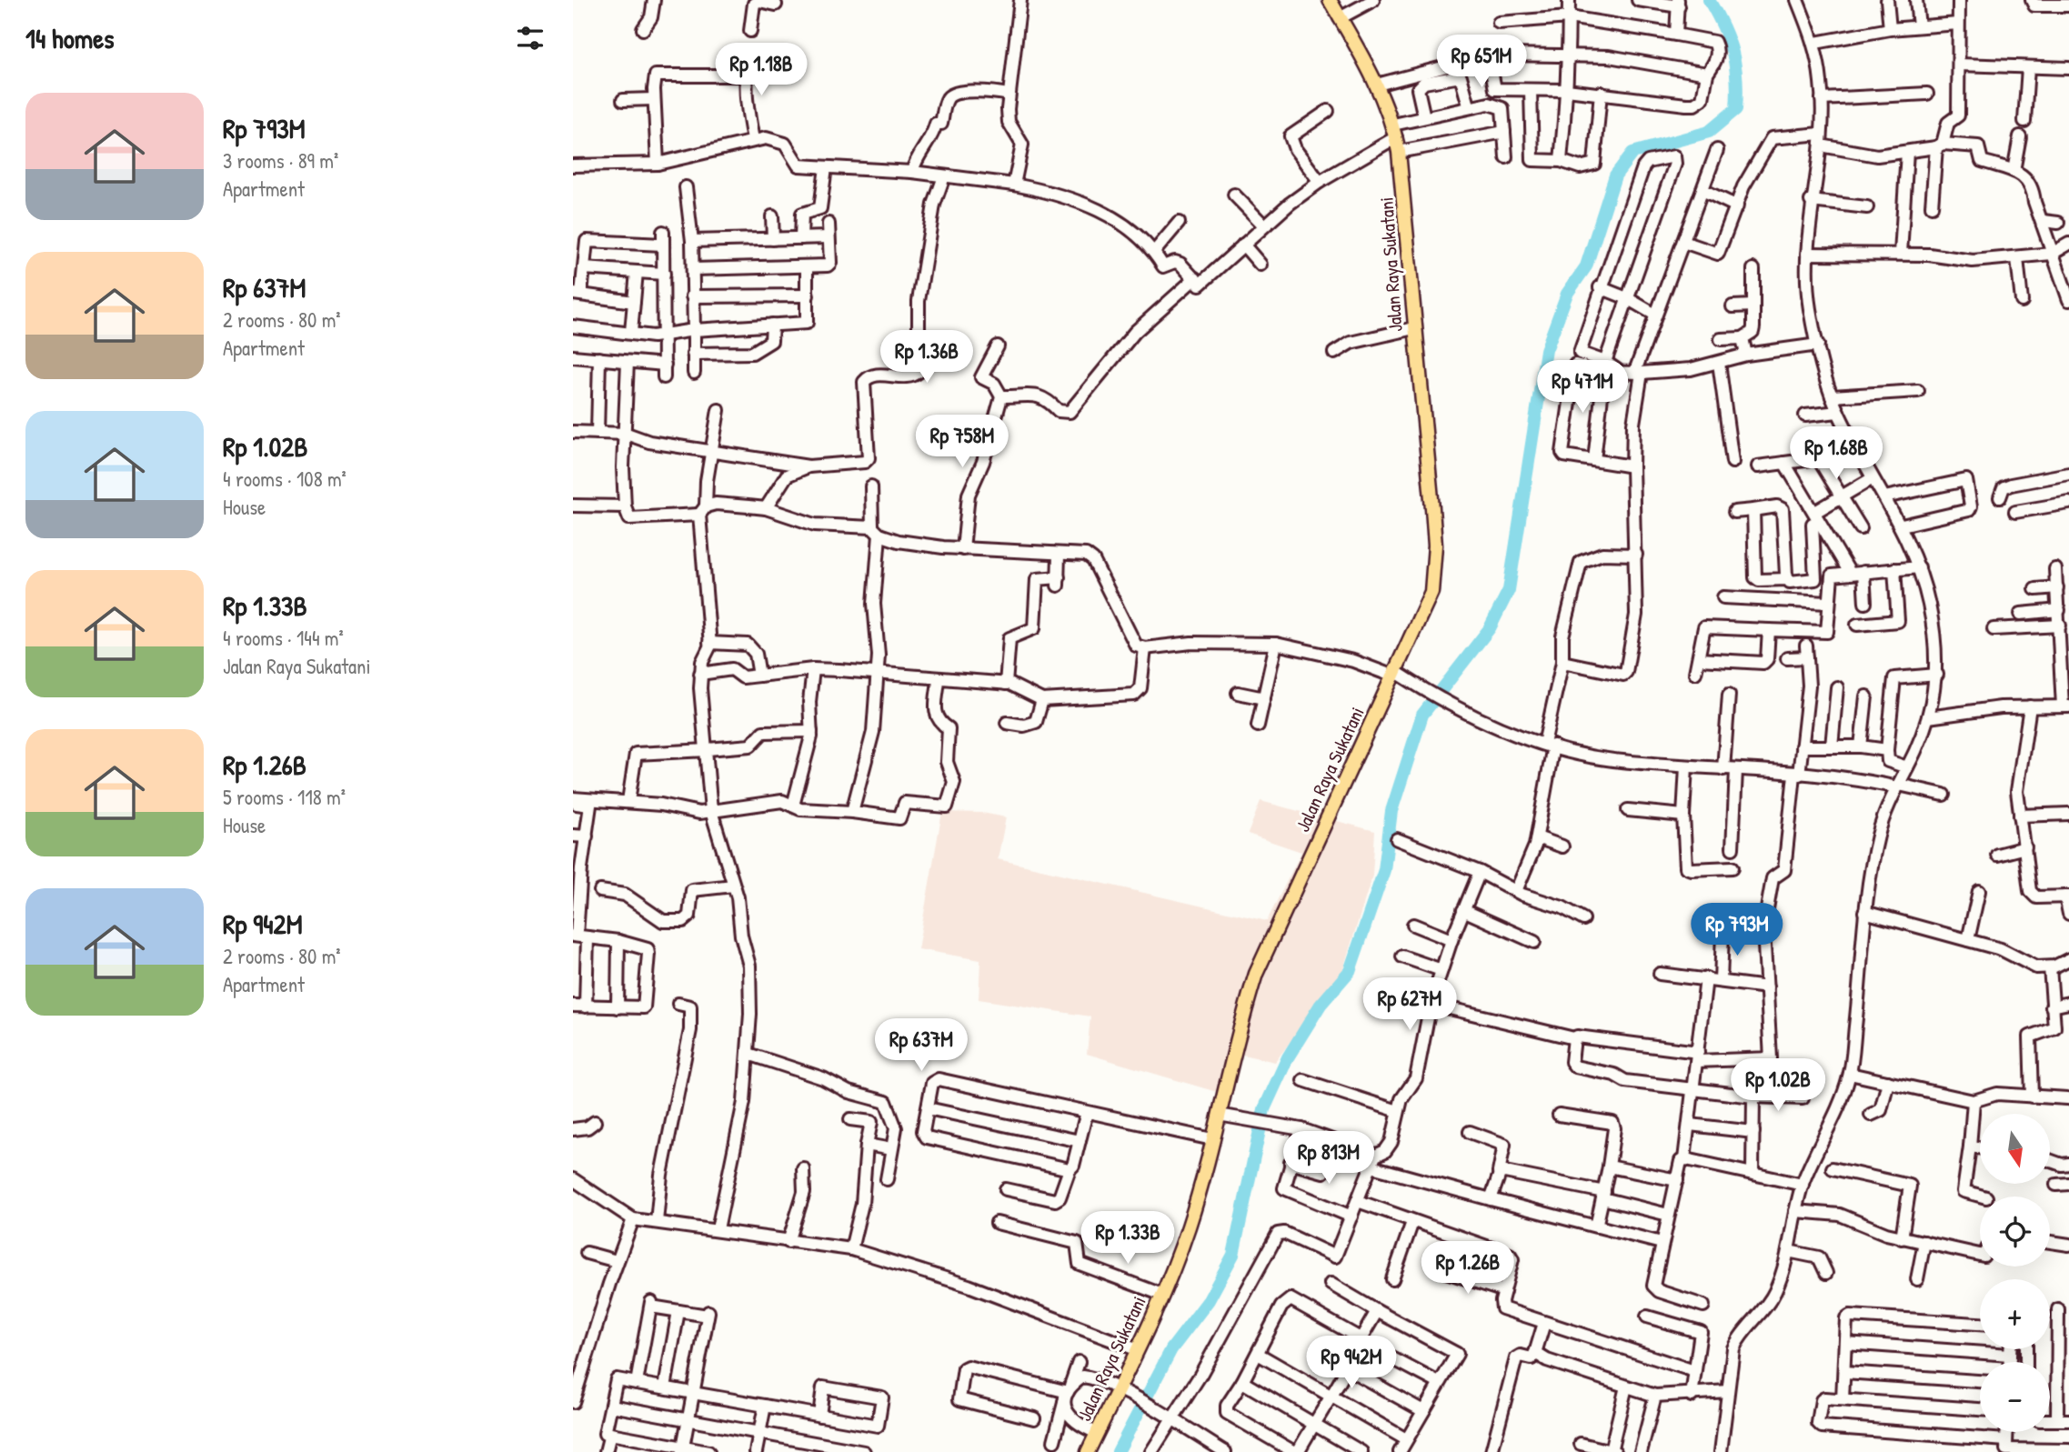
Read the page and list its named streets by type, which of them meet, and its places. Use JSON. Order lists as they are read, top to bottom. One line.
{"streets":{"main road":["Jalan Raya Sukatani"]},"north":"bottom","page":{"heading":"14 homes","price":["Rp 651M","Rp 1.18B","Rp 1.36B","Rp 471M","Rp 758M","Rp 1.68B","Rp 793M","Rp 627M","Rp 637M","Rp 1.02B","Rp 813M","Rp 1.33B","Rp 1.26B","Rp 942M"],"list":[{"name":"Rp 793M","note":"3 rooms · 89 m² · Apartment"},{"name":"Rp 637M","note":"2 rooms · 80 m² · Apartment"},{"name":"Rp 1.02B","note":"4 rooms · 108 m² · House"},{"name":"Rp 1.33B","note":"4 rooms · 144 m² · Jalan Raya Sukatani"},{"name":"Rp 1.26B","note":"5 rooms · 118 m² · House"},{"name":"Rp 942M","note":"2 rooms · 80 m² · Apartment"}],"map_buttons":["+","−"]}}
